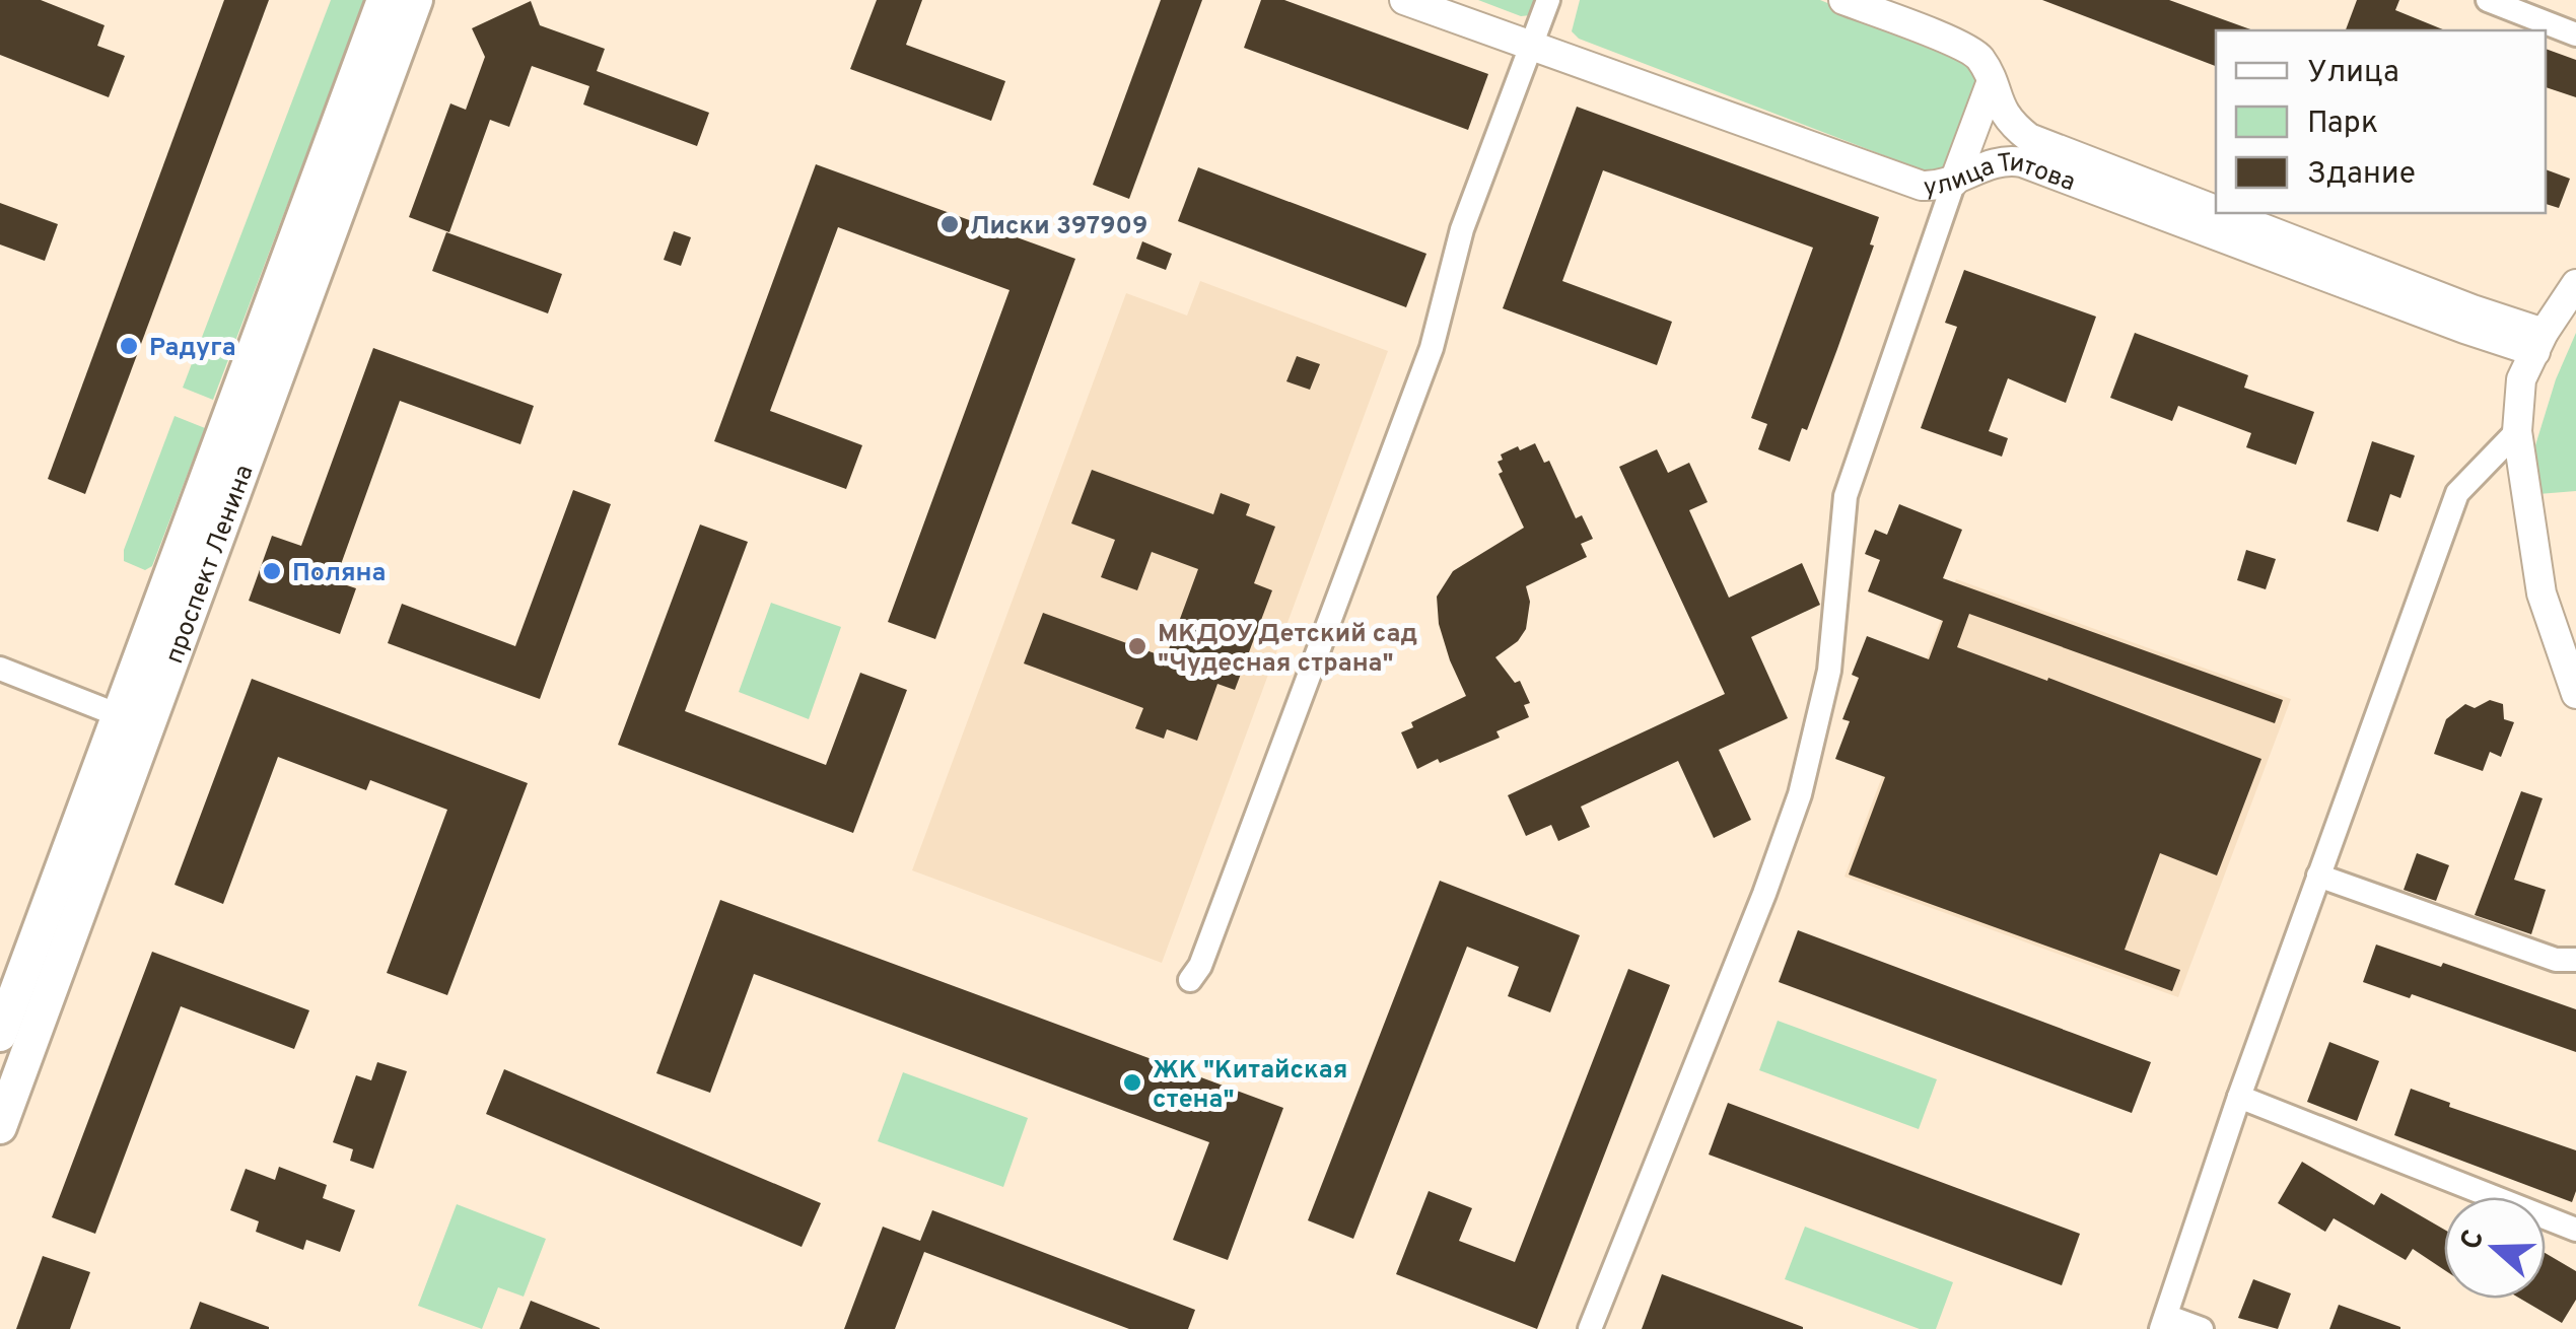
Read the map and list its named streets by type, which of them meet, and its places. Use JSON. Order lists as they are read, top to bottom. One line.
{"streets":{"main road":["проспект Ленина"],"street":["улица Титова"]},"places":["Лиски 397909","Радуга","Поляна","МКДОУ Детский сад \"Чудесная страна\"","ЖК \"Китайская стена\""],"legend":["Улица","Парк","Здание"],"north":"left"}
